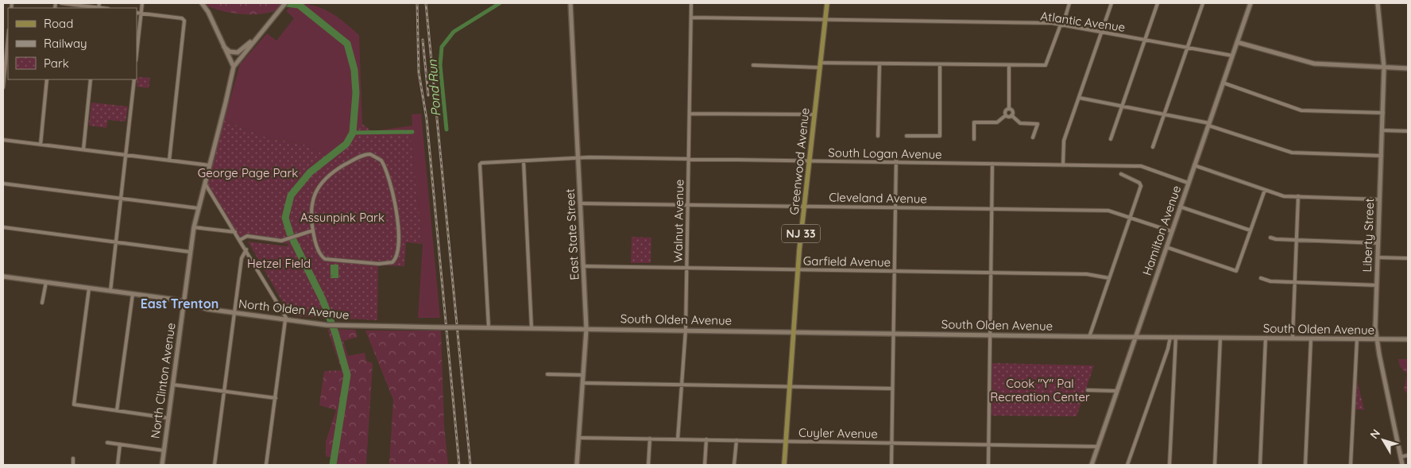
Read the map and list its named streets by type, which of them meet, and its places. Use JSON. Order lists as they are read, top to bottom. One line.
{"streets":{"main road":["Greenwood Avenue","Hamilton Avenue","NJ 33","East State Street","Liberty Street","North Olden Avenue","South Olden Avenue","North Clinton Avenue"],"street":["Atlantic Avenue","South Logan Avenue","Cleveland Avenue","Walnut Avenue","Garfield Avenue","Cuyler Avenue"]},"crossings":[["Atlantic Avenue","Greenwood Avenue"],["Atlantic Avenue","Walnut Avenue"],["Atlantic Avenue","Hamilton Avenue"],["South Logan Avenue","Greenwood Avenue"],["South Logan Avenue","Walnut Avenue"],["South Logan Avenue","Hamilton Avenue"],["South Logan Avenue","East State Street"],["South Logan Avenue","North Olden Avenue"],["Greenwood Avenue","Cleveland Avenue"],["Greenwood Avenue","Garfield Avenue"],["Greenwood Avenue","South Olden Avenue"],["Greenwood Avenue","Cuyler Avenue"],["Cleveland Avenue","Walnut Avenue"],["Cleveland Avenue","Hamilton Avenue"],["Cleveland Avenue","East State Street"],["Walnut Avenue","Garfield Avenue"],["Walnut Avenue","South Olden Avenue"],["Walnut Avenue","Cuyler Avenue"],["Hamilton Avenue","South Olden Avenue"],["Hamilton Avenue","Cuyler Avenue"],["East State Street","Garfield Avenue"],["East State Street","North Olden Avenue"],["East State Street","South Olden Avenue"],["East State Street","Cuyler Avenue"],["Liberty Street","South Olden Avenue"],["North Olden Avenue","South Olden Avenue"],["North Olden Avenue","North Clinton Avenue"]],"districts":["East Trenton"],"water":["Pond Run"],"parks":["George Page Park","Assunpink Park","Hetzel Field","Cook \"Y\" Pal Recreation Center"],"legend":["Road","Railway","Park"],"north":"top left"}
